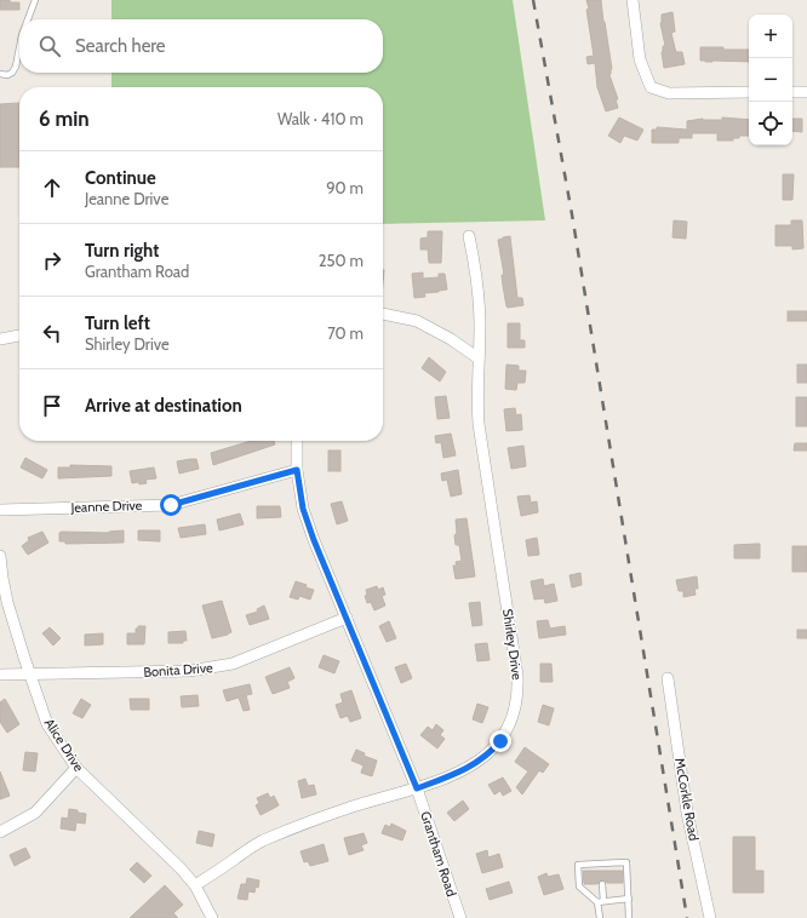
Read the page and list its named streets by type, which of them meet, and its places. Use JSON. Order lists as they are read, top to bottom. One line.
{"streets":{"street":["Jeanne Drive","Shirley Drive","Bonita Drive","Alice Drive","McCorkle Road","Grantham Road"]},"crossings":[["Jeanne Drive","Grantham Road"],["Shirley Drive","Alice Drive"],["Shirley Drive","Grantham Road"],["Bonita Drive","Alice Drive"],["Bonita Drive","Grantham Road"]],"page":{"map_buttons":["+","−"],"search":"Search here","heading":["6 min","Walk · 410 m"],"list":[["Continue","Jeanne Drive","90 m"],["Turn right","Grantham Road","250 m"],["Turn left","Shirley Drive","70 m"],"Arrive at destination"]}}
